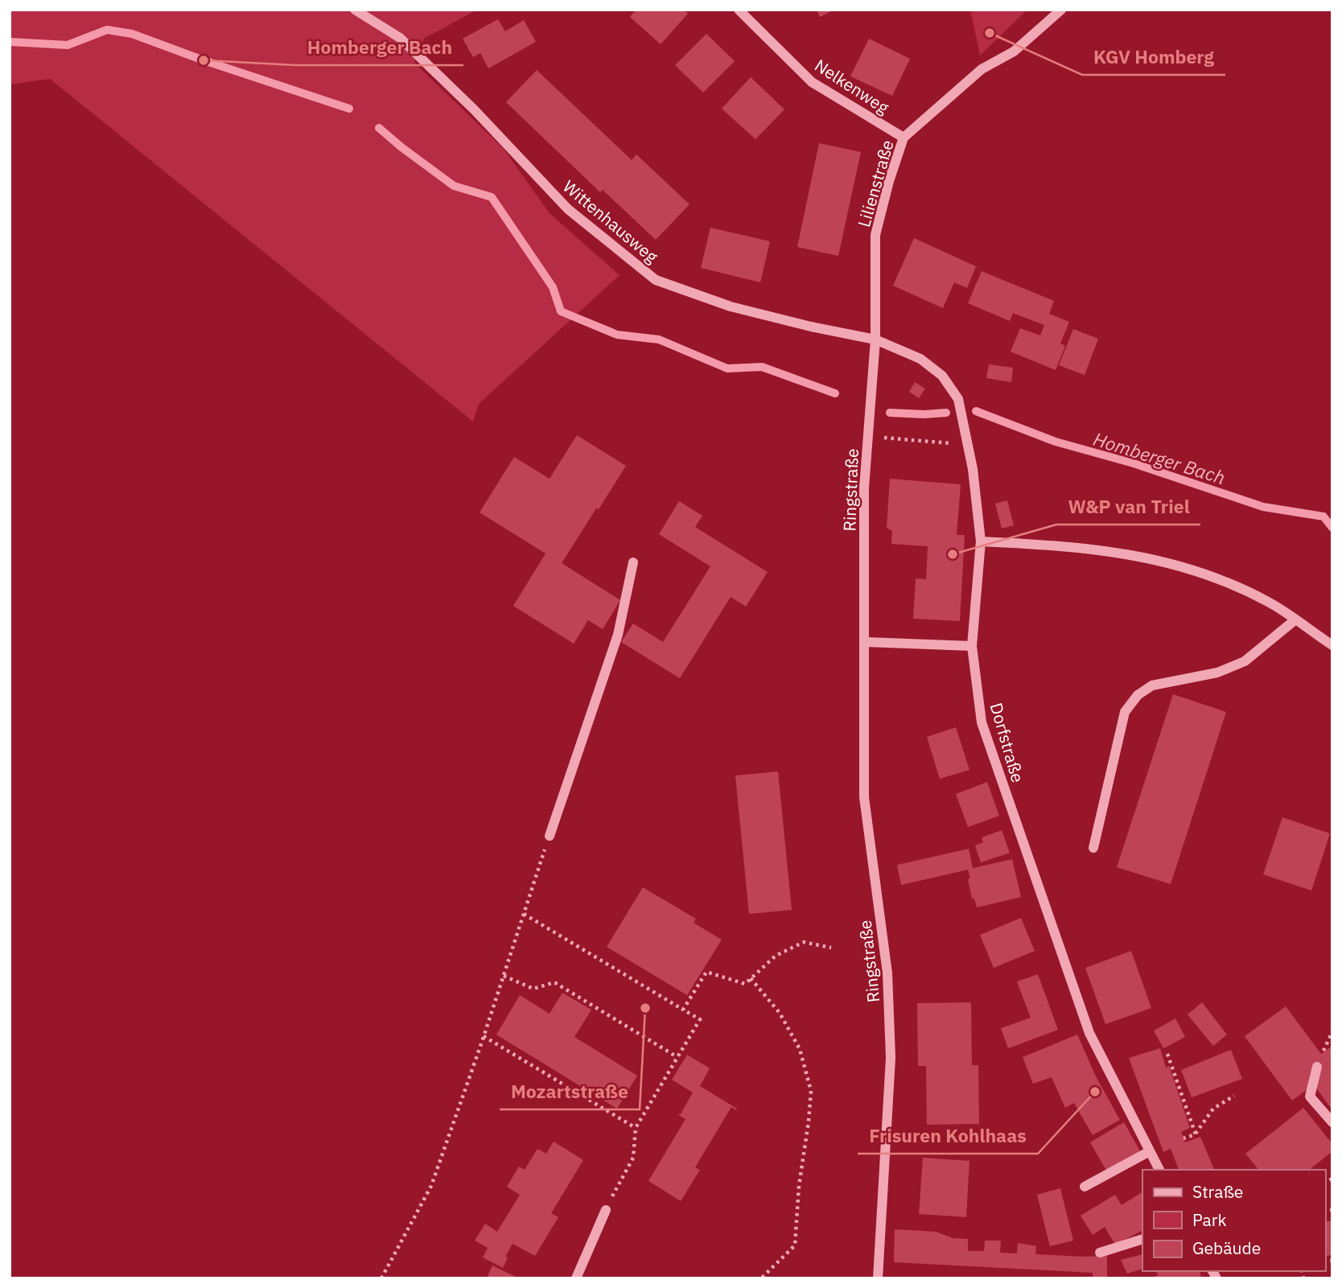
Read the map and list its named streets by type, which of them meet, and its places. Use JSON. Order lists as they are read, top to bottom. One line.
{"streets":{"street":["Nelkenweg","Lilienstraße","Wittenhausweg","Ringstraße","Dorfstraße"]},"crossings":[["Nelkenweg","Lilienstraße"],["Lilienstraße","Wittenhausweg"],["Lilienstraße","Ringstraße"],["Lilienstraße","Dorfstraße"],["Wittenhausweg","Ringstraße"],["Wittenhausweg","Dorfstraße"],["Ringstraße","Dorfstraße"]],"water":["Homberger Bach"],"places":["KGV Homberg","Homberger Bach","W&P van Triel","Mozartstraße","Frisuren Kohlhaas"],"legend":["Straße","Park","Gebäude"]}
